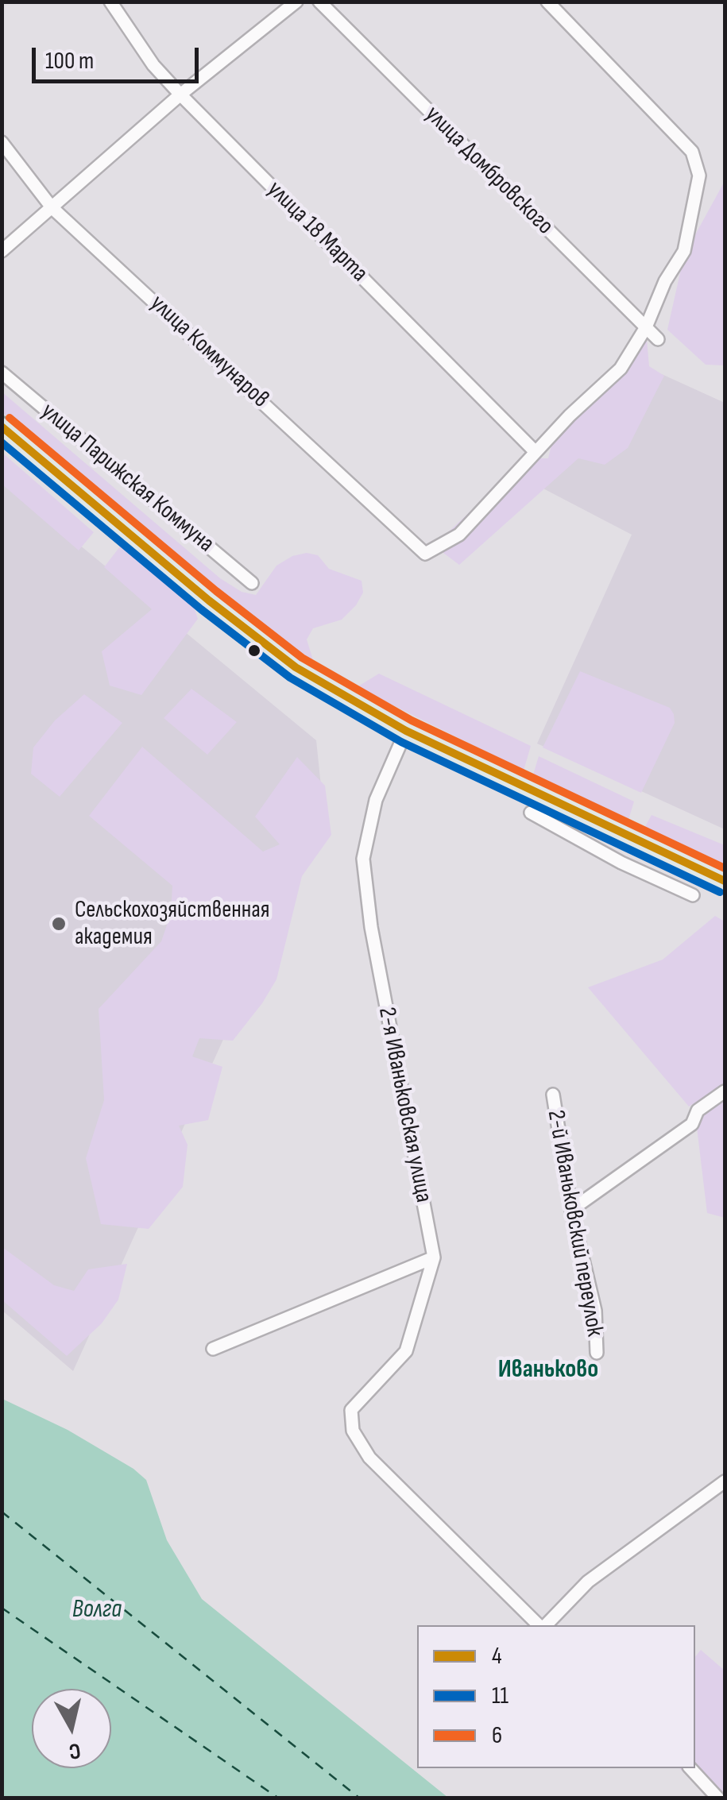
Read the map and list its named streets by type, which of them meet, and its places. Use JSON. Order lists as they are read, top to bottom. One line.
{"streets":{"street":["улица Домбровского","улица 18 Марта","улица Коммунаров","улица Парижская Коммуна","2-я Иваньковская улица","2-й Иваньковский переулок"]},"crossings":[["улица 18 Марта","улица Коммунаров"]],"districts":["Иваньково"],"water":["Волга"],"places":["Сельскохозяйственная академия"],"lines":["transit line 6","transit line 4","transit line 11"],"legend":["4","11","6"],"scale_bar":"100 m","north":"bottom"}
